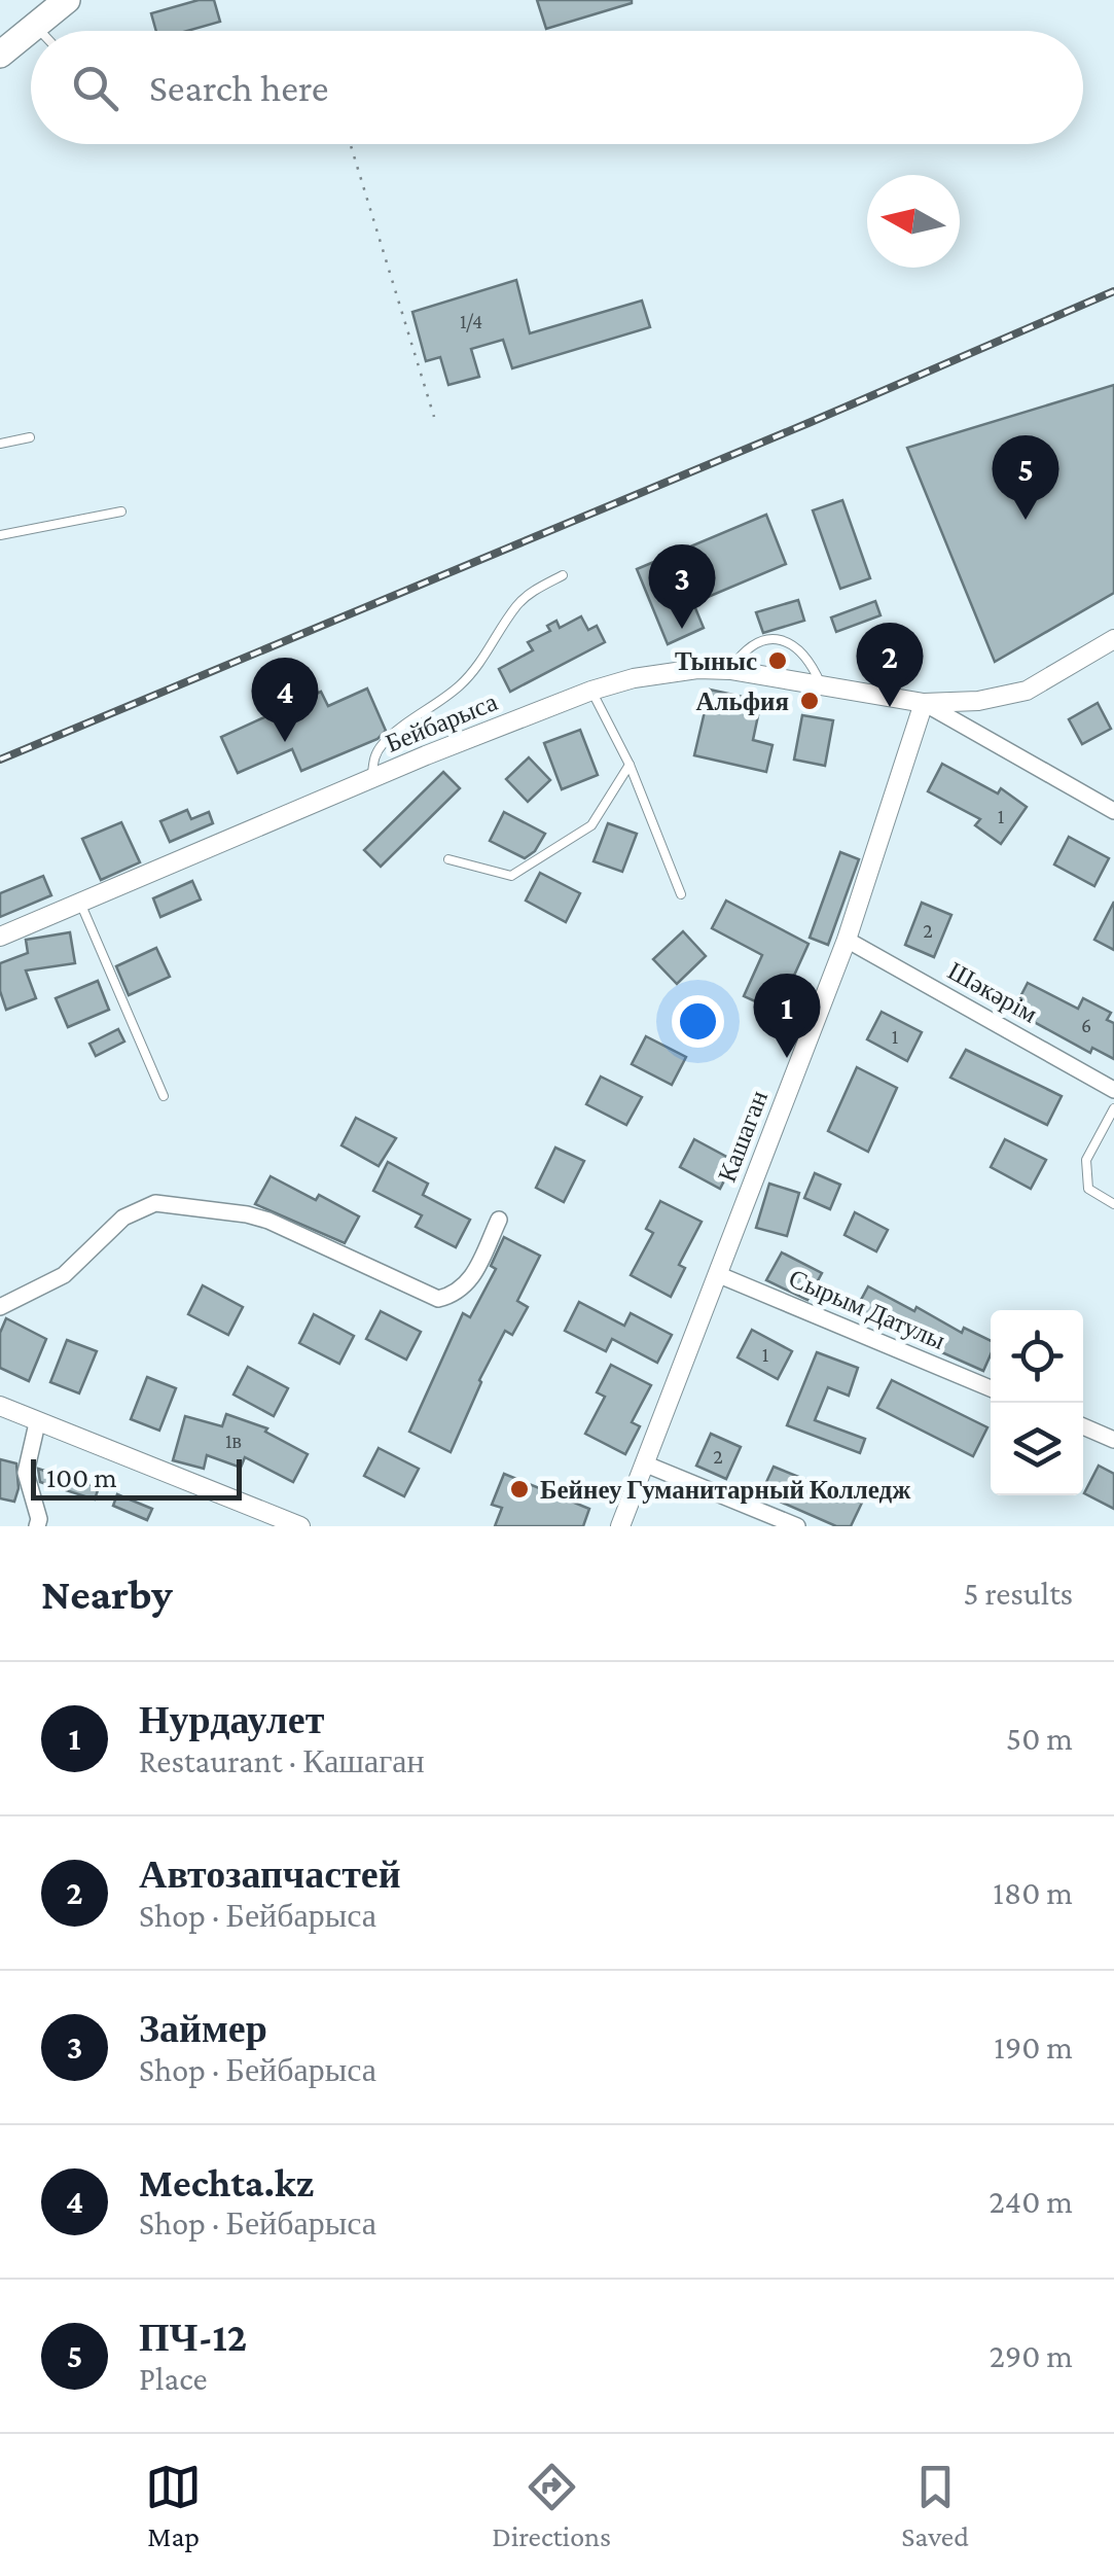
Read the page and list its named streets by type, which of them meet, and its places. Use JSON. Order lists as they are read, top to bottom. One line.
{"streets":{"street":["Бейбарыса","Шәкәрім","Кашаган","Сырым Датулы"]},"crossings":[["Бейбарыса","Кашаган"],["Шәкәрім","Кашаган"],["Кашаган","Сырым Датулы"]],"places":["Тыныс","Альфия","Бейнеу Гуманитарный Колледж"],"house_numbers":["1/4","1","2","6","1","1","1в","2"],"scale_bar":"100 m","north":"left","page":{"search":"Search here","pins":["5","3","2","4","1"],"scale":"100 m","heading":["Nearby","5 results"],"list":[{"mark":"1","name":"Нурдаулет","note":"Restaurant · Кашаган","value":"50 m"},{"mark":"2","name":"Автозапчастей","note":"Shop · Бейбарыса","value":"180 m"},{"mark":"3","name":"Займер","note":"Shop · Бейбарыса","value":"190 m"},{"mark":"4","name":"Mechta.kz","note":"Shop · Бейбарыса","value":"240 m"},{"mark":"5","name":"ПЧ-12","note":"Place","value":"290 m"}],"nav":["Map","Directions","Saved"]}}
